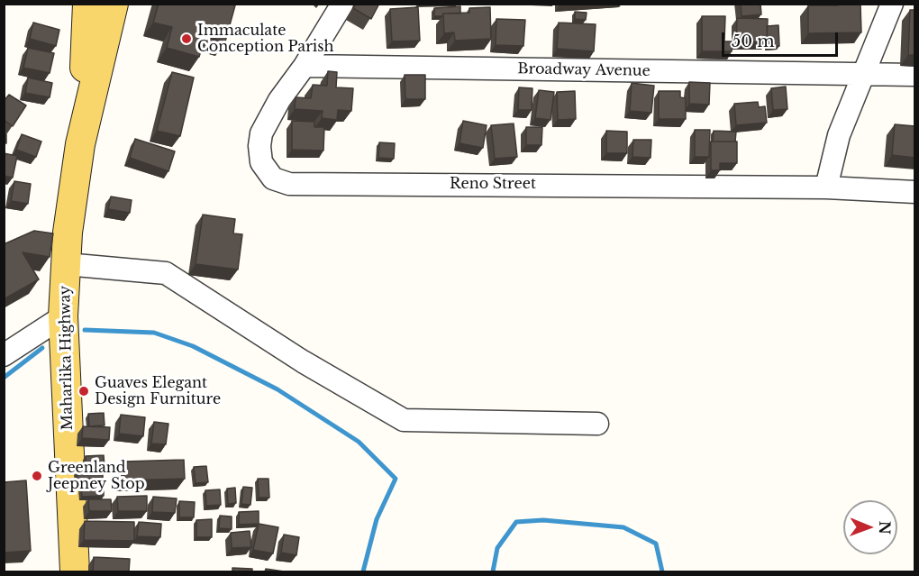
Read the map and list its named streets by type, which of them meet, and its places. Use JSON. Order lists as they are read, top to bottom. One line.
{"streets":{"main road":["Maharlika Highway"],"street":["Broadway Avenue","Reno Street"]},"crossings":[["Broadway Avenue","Reno Street"]],"places":["Immaculate Conception Parish","Guaves Elegant Design Furniture","Greenland Jeepney Stop"],"scale_bar":"50 m","north":"right"}
